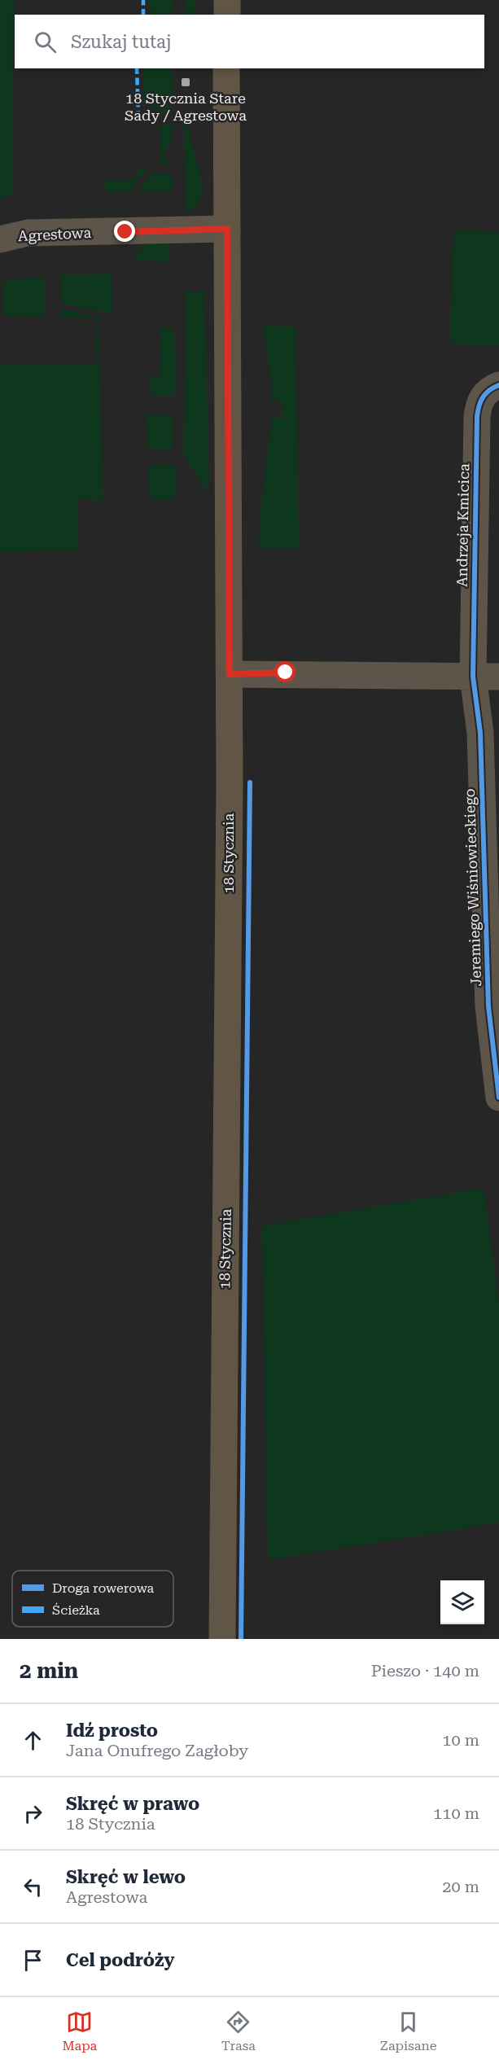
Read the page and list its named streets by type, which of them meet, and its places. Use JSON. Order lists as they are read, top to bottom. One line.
{"streets":{"main road":["18 Stycznia"],"street":["Agrestowa","Andrzeja Kmicica","Jeremiego Wiśniowieckiego"]},"crossings":[["Agrestowa","18 Stycznia"],["Andrzeja Kmicica","Jeremiego Wiśniowieckiego"]],"places":{"transit":["18 Stycznia Stare Sady / Agrestowa"]},"legend":["Droga rowerowa","Ścieżka"],"page":{"search":"Szukaj tutaj","heading":["2 min","Pieszo · 140 m"],"list":[["Idź prosto","Jana Onufrego Zagłoby","10 m"],["Skręć w prawo","18 Stycznia","110 m"],["Skręć w lewo","Agrestowa","20 m"],"Cel podróży"],"nav":["Mapa","Trasa","Zapisane"]}}
